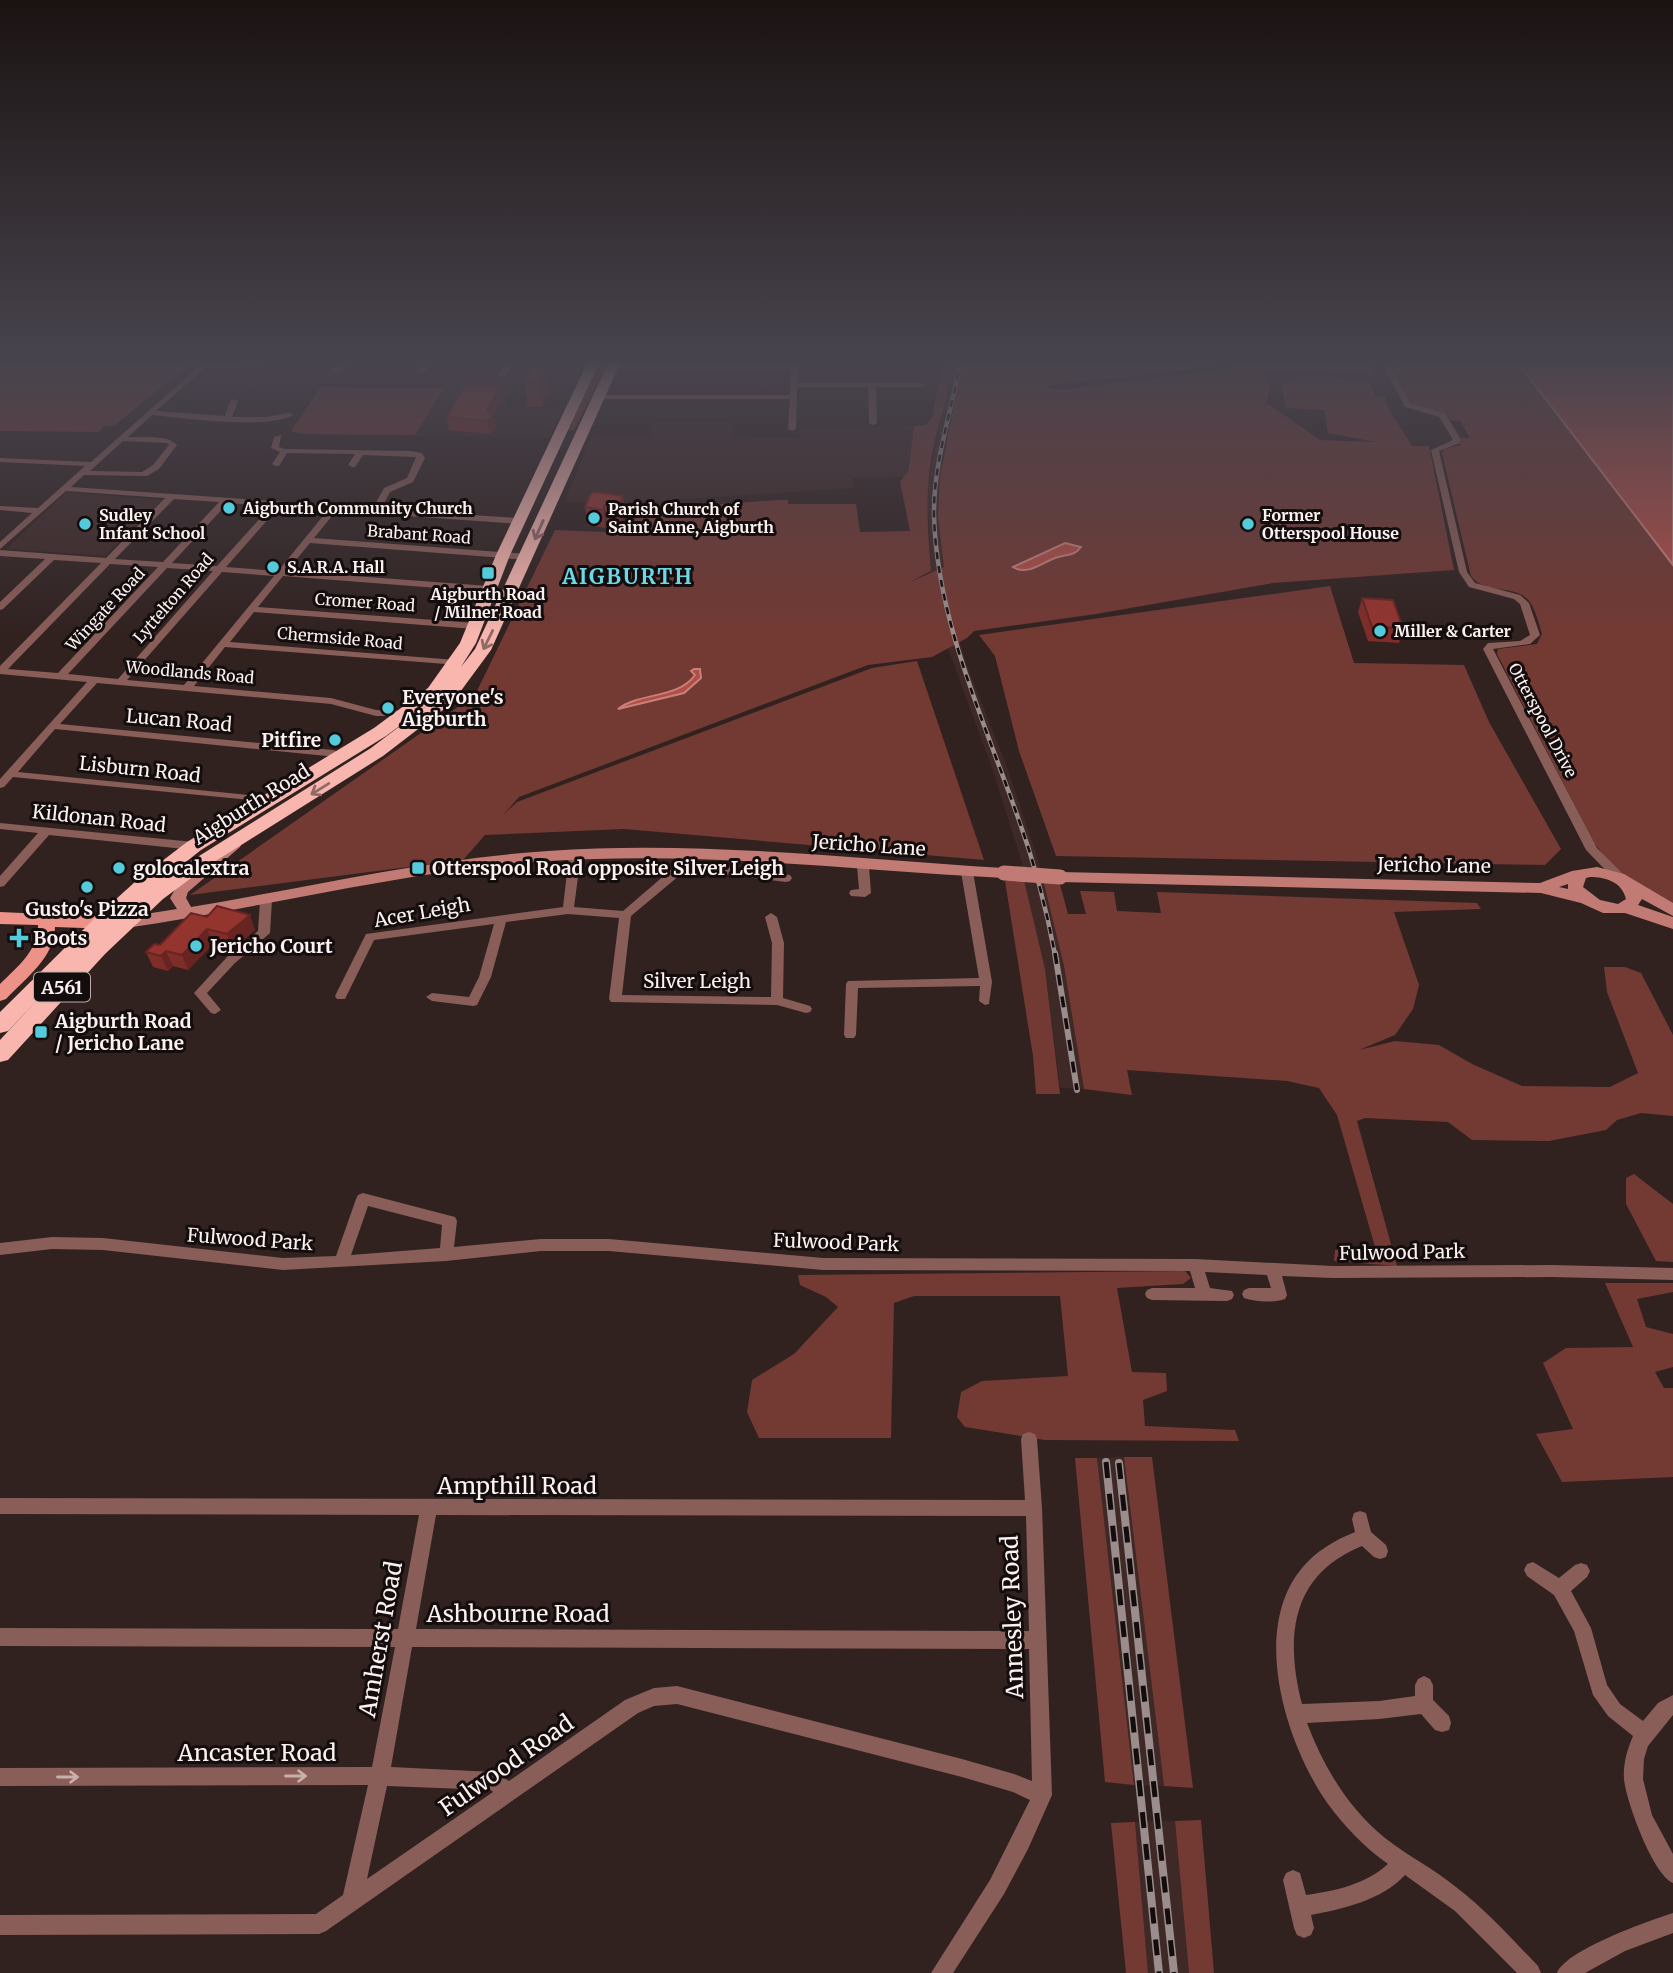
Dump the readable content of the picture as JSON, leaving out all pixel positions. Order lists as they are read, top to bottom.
{
  "streets": {
    "highway": ["Aigburth Road", "A561"],
    "street": [
      "Brabant Road",
      "Lyttelton Road",
      "Cromer Road",
      "Wingate Road",
      "Chermside Road",
      "Woodlands Road",
      "Lucan Road",
      "Otterspool Drive",
      "Lisburn Road",
      "Kildonan Road",
      "Jericho Lane",
      "Acer Leigh",
      "Silver Leigh",
      "Fulwood Park",
      "Ampthill Road",
      "Ashbourne Road",
      "Annesley Road",
      "Amherst Road",
      "Ancaster Road",
      "Fulwood Road"
    ]
  },
  "crossings": [
    ["Brabant Road", "Aigburth Road"],
    ["Lyttelton Road", "Woodlands Road"],
    ["Cromer Road", "Aigburth Road"],
    ["Wingate Road", "Woodlands Road"],
    ["Chermside Road", "Aigburth Road"],
    ["Woodlands Road", "Aigburth Road"],
    ["Lucan Road", "Aigburth Road"],
    ["Lisburn Road", "Aigburth Road"],
    ["Aigburth Road", "Kildonan Road"],
    ["Aigburth Road", "Jericho Lane"],
    ["Ampthill Road", "Annesley Road"],
    ["Ampthill Road", "Amherst Road"],
    ["Ashbourne Road", "Annesley Road"],
    ["Ashbourne Road", "Amherst Road"],
    ["Annesley Road", "Fulwood Road"],
    ["Amherst Road", "Ancaster Road"],
    ["Amherst Road", "Fulwood Road"],
    ["Ancaster Road", "Fulwood Road"]
  ],
  "one_way": ["Ancaster Road"],
  "districts": ["AIGBURTH"],
  "places": {
    "other": [
      "Aigburth Community Church",
      "Parish Church of Saint Anne, Aigburth",
      "Sudley Infant School",
      "Former Otterspool House",
      "S.A.R.A. Hall",
      "Miller & Carter",
      "Everyone's Aigburth",
      "Pitfire",
      "golocalextra",
      "Gusto's Pizza",
      "Jericho Court"
    ],
    "transit": ["Aigburth Road / Milner Road", "Otterspool Road opposite Silver Leigh", "Aigburth Road / Jericho Lane"],
    "health": ["Boots"]
  }
}
